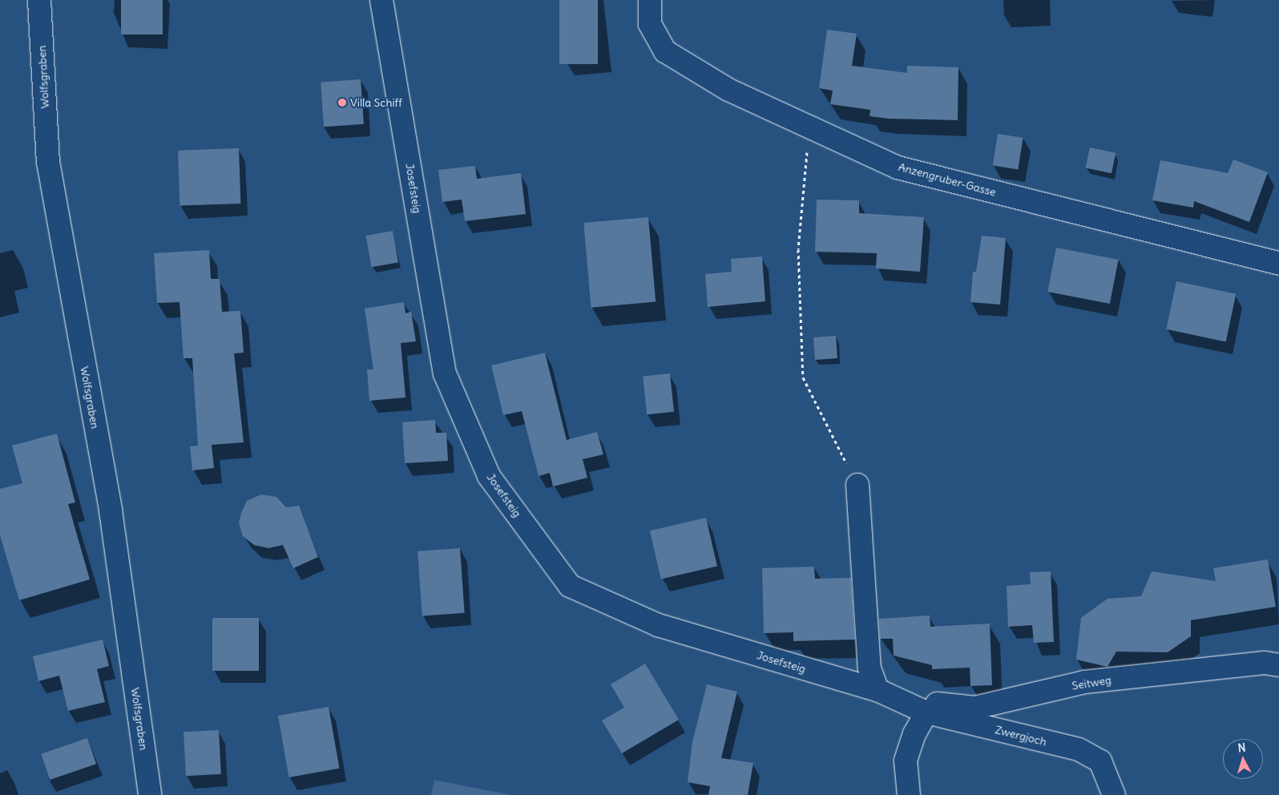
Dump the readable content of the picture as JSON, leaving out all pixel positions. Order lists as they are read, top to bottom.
{
  "streets": {
    "street": [
      "Wolfsgraben",
      "Anzengruber-Gasse",
      "Josefsteig",
      "Seitweg",
      "Zwergjoch"
    ]
  },
  "crossings": [
    ["Josefsteig", "Seitweg"],
    ["Josefsteig", "Zwergjoch"],
    ["Seitweg", "Zwergjoch"]
  ],
  "places": ["Villa Schiff"],
  "north": "top"
}
